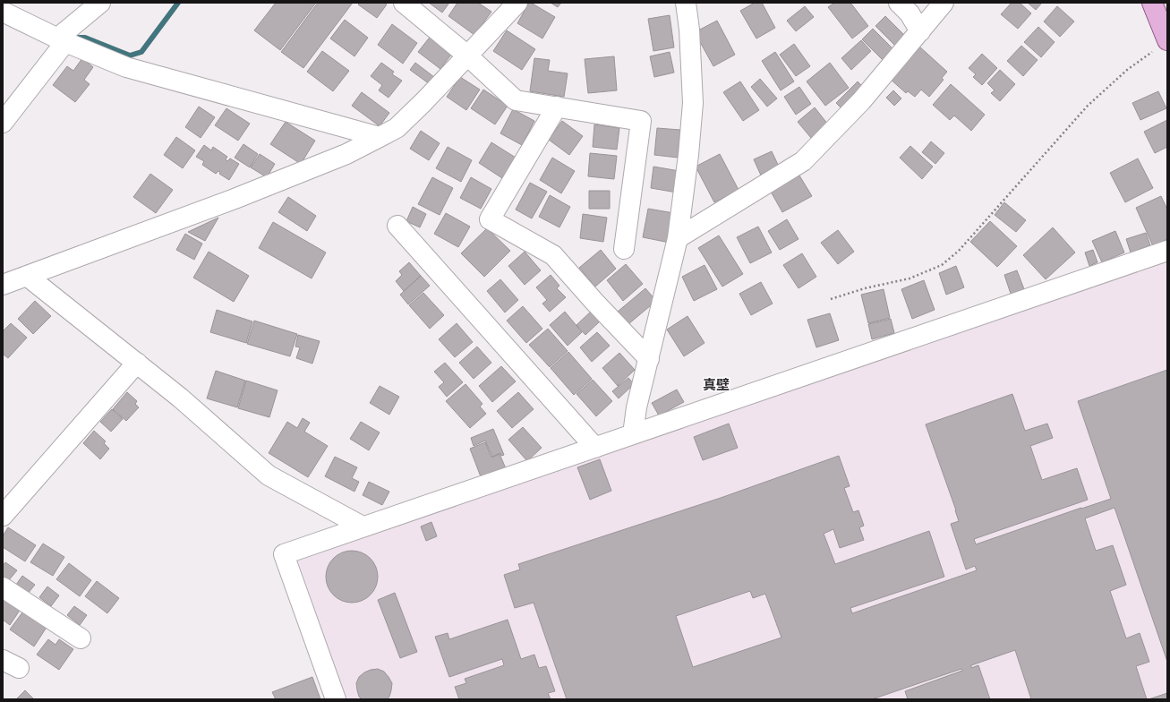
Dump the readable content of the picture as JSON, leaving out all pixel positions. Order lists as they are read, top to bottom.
{
  "districts": ["真壁"]
}
